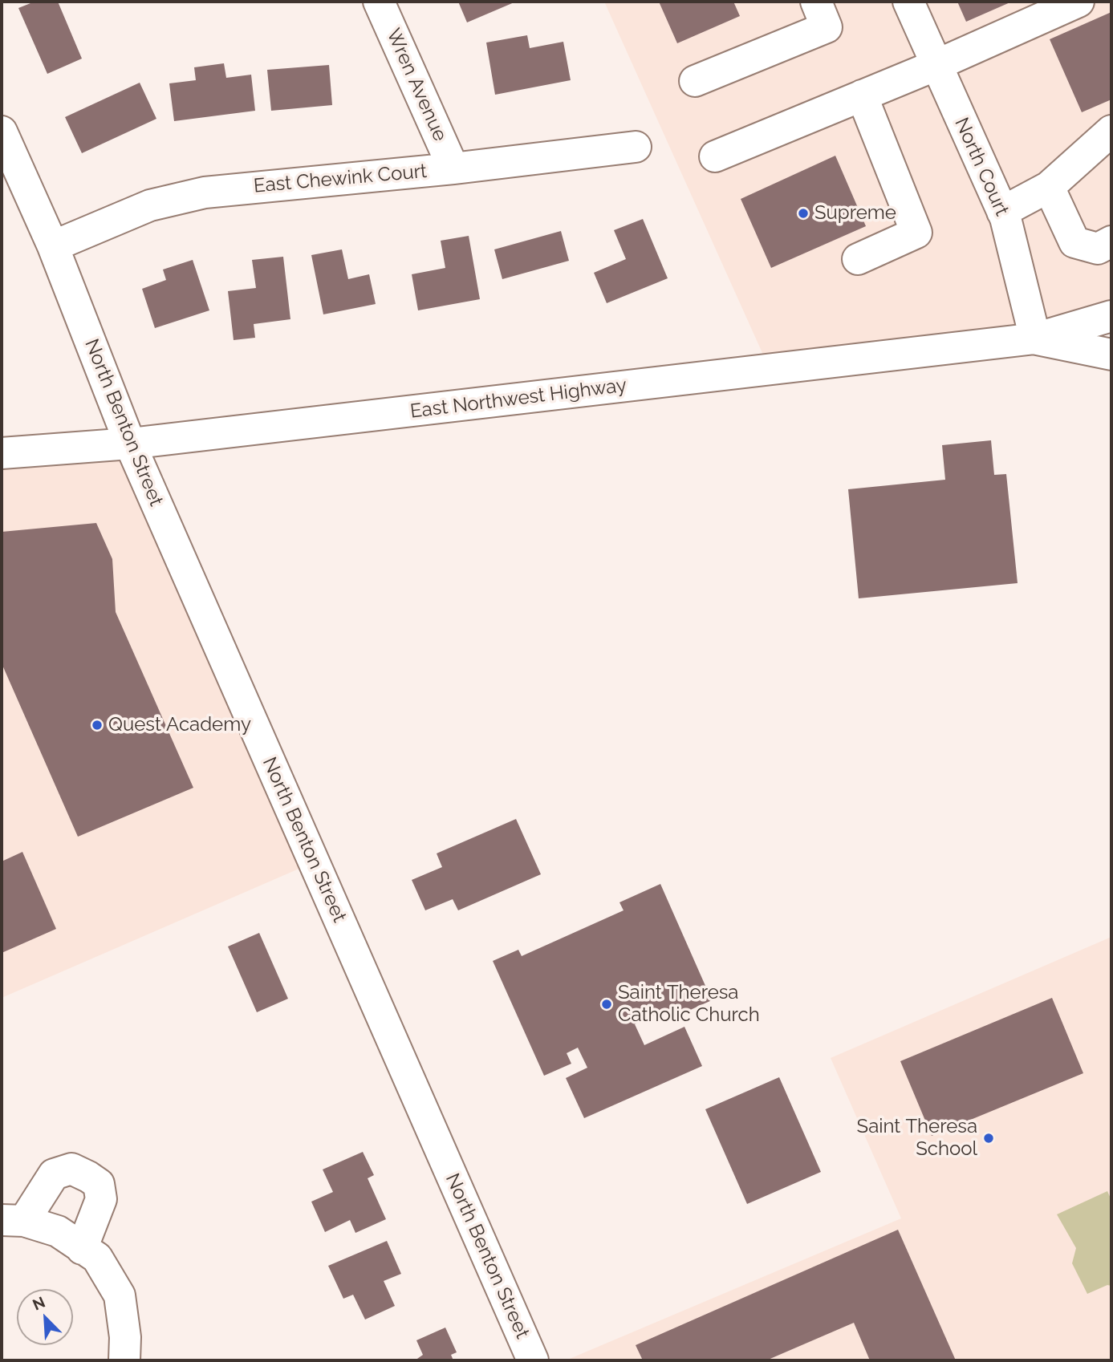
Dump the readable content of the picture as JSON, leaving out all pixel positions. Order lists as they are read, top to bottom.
{
  "streets": {
    "street": [
      "Wren Avenue",
      "North Court",
      "East Chewink Court",
      "East Northwest Highway",
      "North Benton Street"
    ]
  },
  "crossings": [
    ["Wren Avenue", "East Chewink Court"],
    ["North Court", "East Northwest Highway"],
    ["East Chewink Court", "North Benton Street"],
    ["East Northwest Highway", "North Benton Street"]
  ],
  "places": [
    "Supreme",
    "Quest Academy",
    "Saint Theresa Catholic Church",
    "Saint Theresa School"
  ],
  "north": "top left"
}
